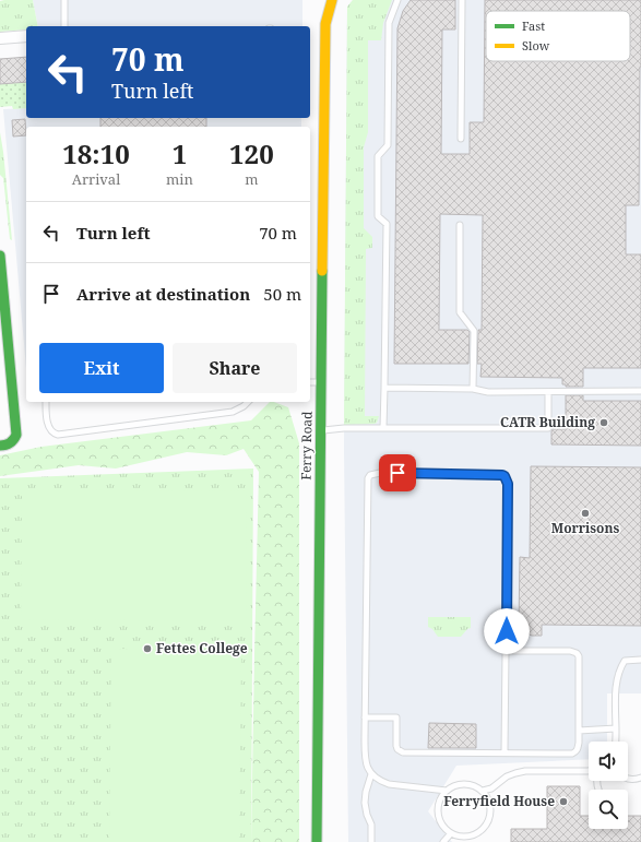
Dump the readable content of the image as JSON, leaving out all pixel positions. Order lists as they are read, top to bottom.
{
  "streets": {
    "main road": ["Ferry Road"]
  },
  "places": [
    "CATR Building",
    "Morrisons",
    "Fettes College",
    "Ferryfield House"
  ],
  "legend": ["Fast", "Slow"],
  "page": {
    "turn": ["70 m", "Turn left"],
    "eta": [
      "18:10",
      "Arrival",
      "1",
      "min",
      "120",
      "m"
    ],
    "list": [
      {
        "name": "Turn left",
        "value": "70 m"
      },
      {
        "name": "Arrive at destination",
        "value": "50 m"
      }
    ],
    "buttons": ["Exit", "Share"]
  }
}
